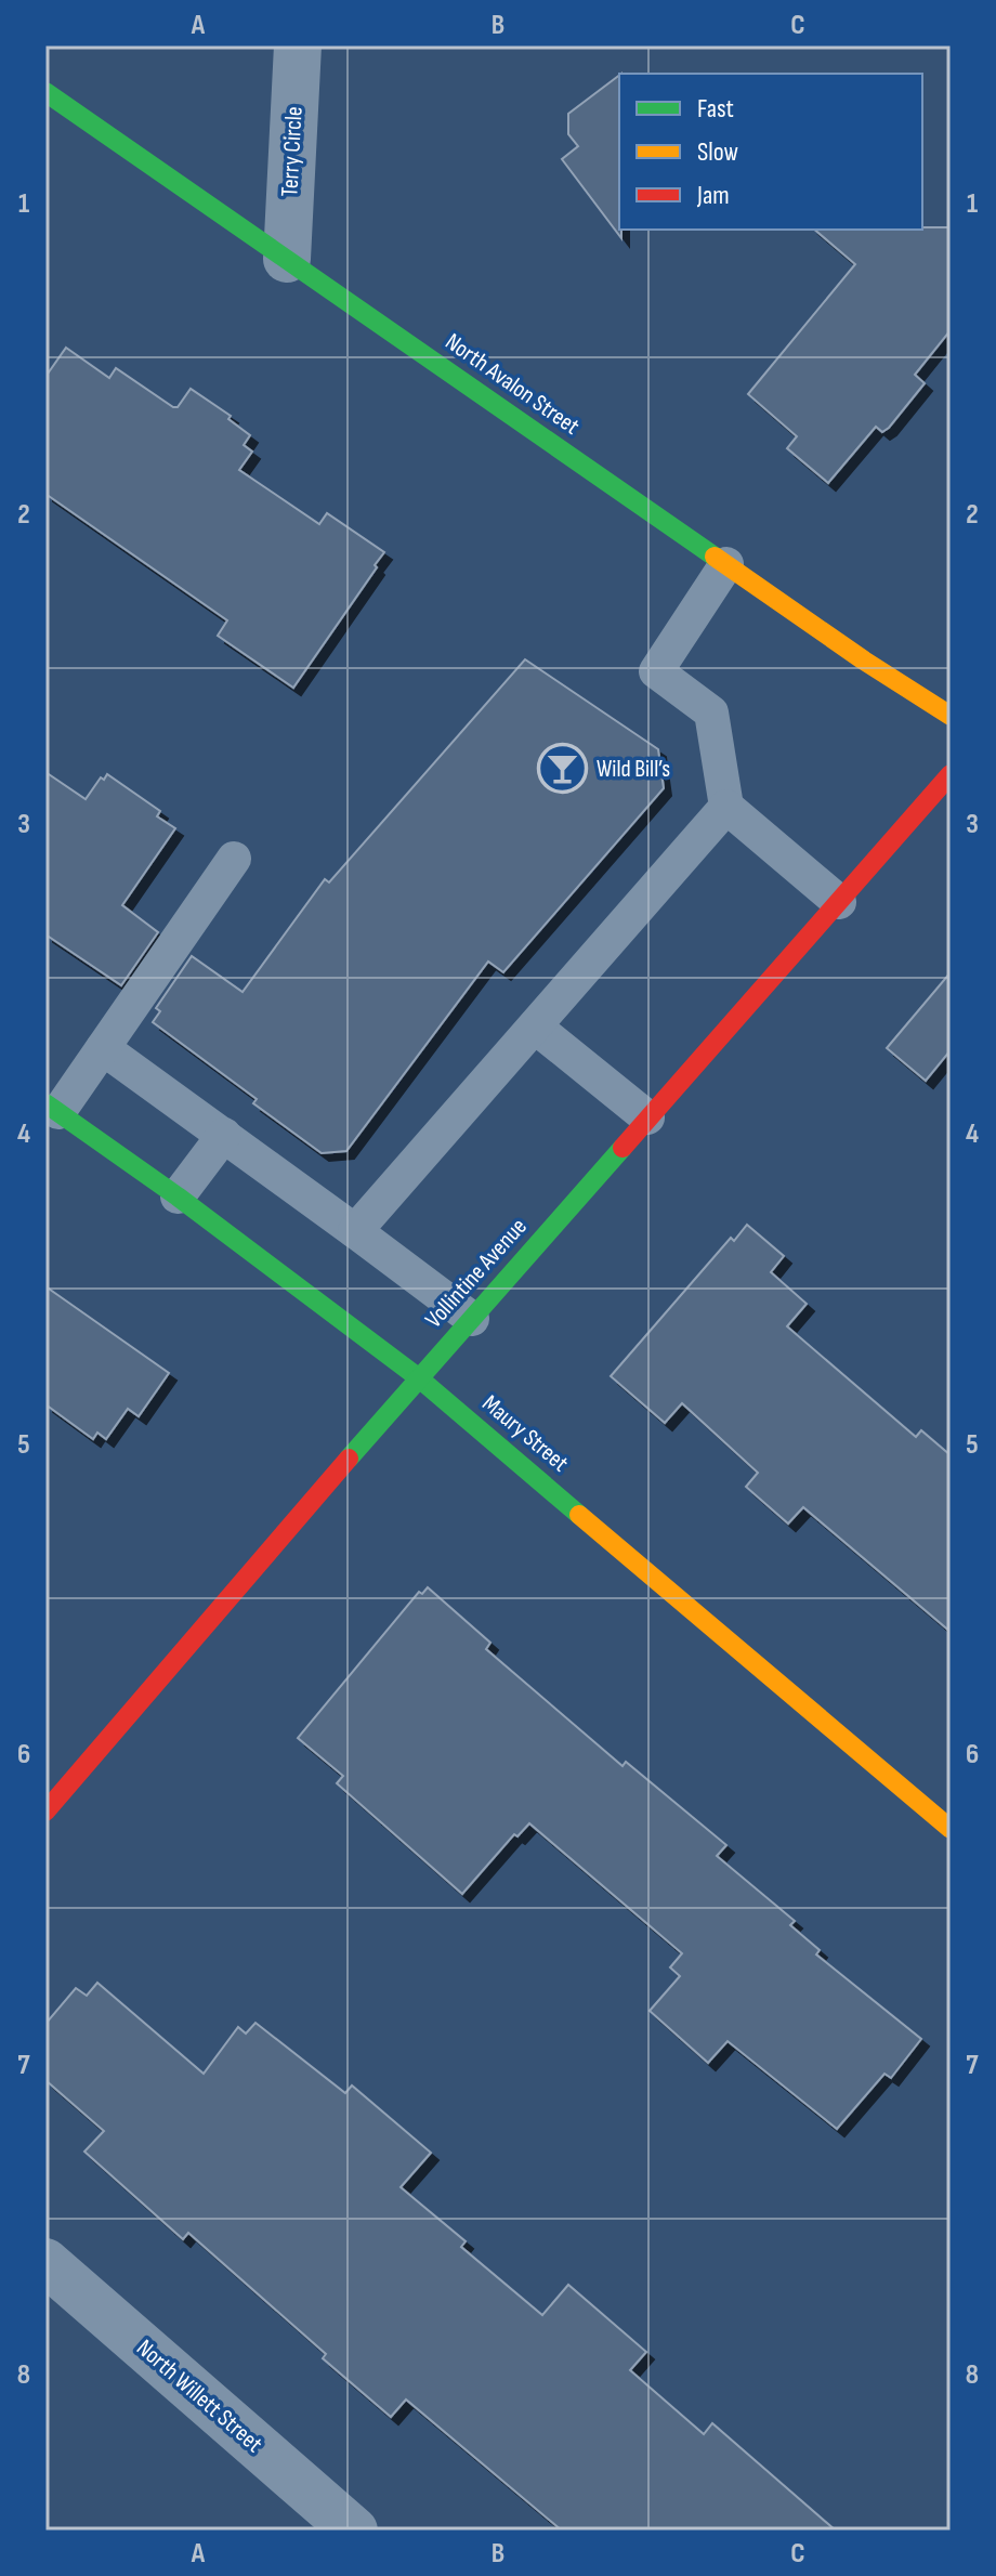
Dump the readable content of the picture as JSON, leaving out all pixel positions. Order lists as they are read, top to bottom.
{
  "streets": {
    "street": [
      "Terry Circle",
      "North Avalon Street",
      "Vollintine Avenue",
      "Maury Street",
      "North Willett Street"
    ]
  },
  "crossings": [
    ["Terry Circle", "North Avalon Street"],
    ["Vollintine Avenue", "Maury Street"]
  ],
  "places": {
    "bar": ["Wild Bill’s"]
  },
  "legend": ["Fast", "Slow", "Jam"],
  "grid": {
    "columns": ["A", "B", "C"],
    "rows": [
      "1",
      "2",
      "3",
      "4",
      "5",
      "6",
      "7",
      "8"
    ]
  }
}
